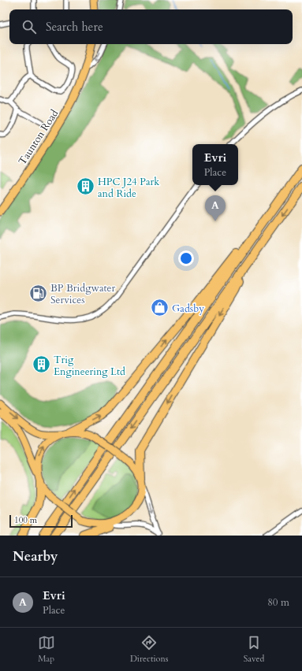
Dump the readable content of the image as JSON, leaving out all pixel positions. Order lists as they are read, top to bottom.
{
  "streets": {
    "main road": ["Taunton Road"]
  },
  "places": {
    "building": ["HPC J24 Park and Ride", "Trig Engineering Ltd"],
    "fuel station": ["BP Bridgwater Services"],
    "shop": ["Gadsby"]
  },
  "scale_bar": "100 m",
  "page": {
    "search": "Search here",
    "popup": ["Evri", "Place"],
    "pins": "A",
    "scale": "100 m",
    "heading": "Nearby",
    "list": [
      {
        "mark": "A",
        "name": "Evri",
        "note": "Place",
        "value": "80 m"
      }
    ],
    "nav": ["Map", "Directions", "Saved"]
  }
}
